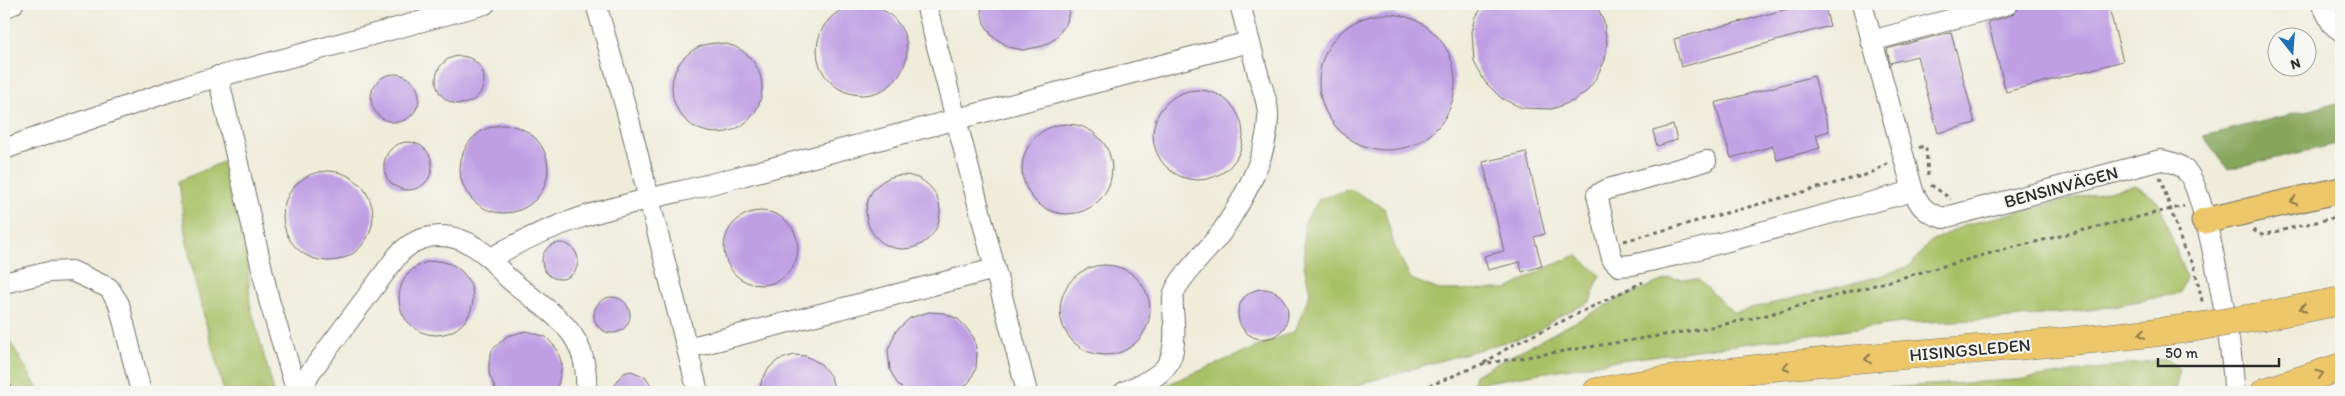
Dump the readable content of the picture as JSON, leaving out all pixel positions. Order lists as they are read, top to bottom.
{
  "streets": {
    "highway": ["HISINGSLEDEN"],
    "street": ["BENSINVÄGEN"]
  },
  "one_way": ["HISINGSLEDEN"],
  "scale_bar": "50 m",
  "north": "bottom"
}
